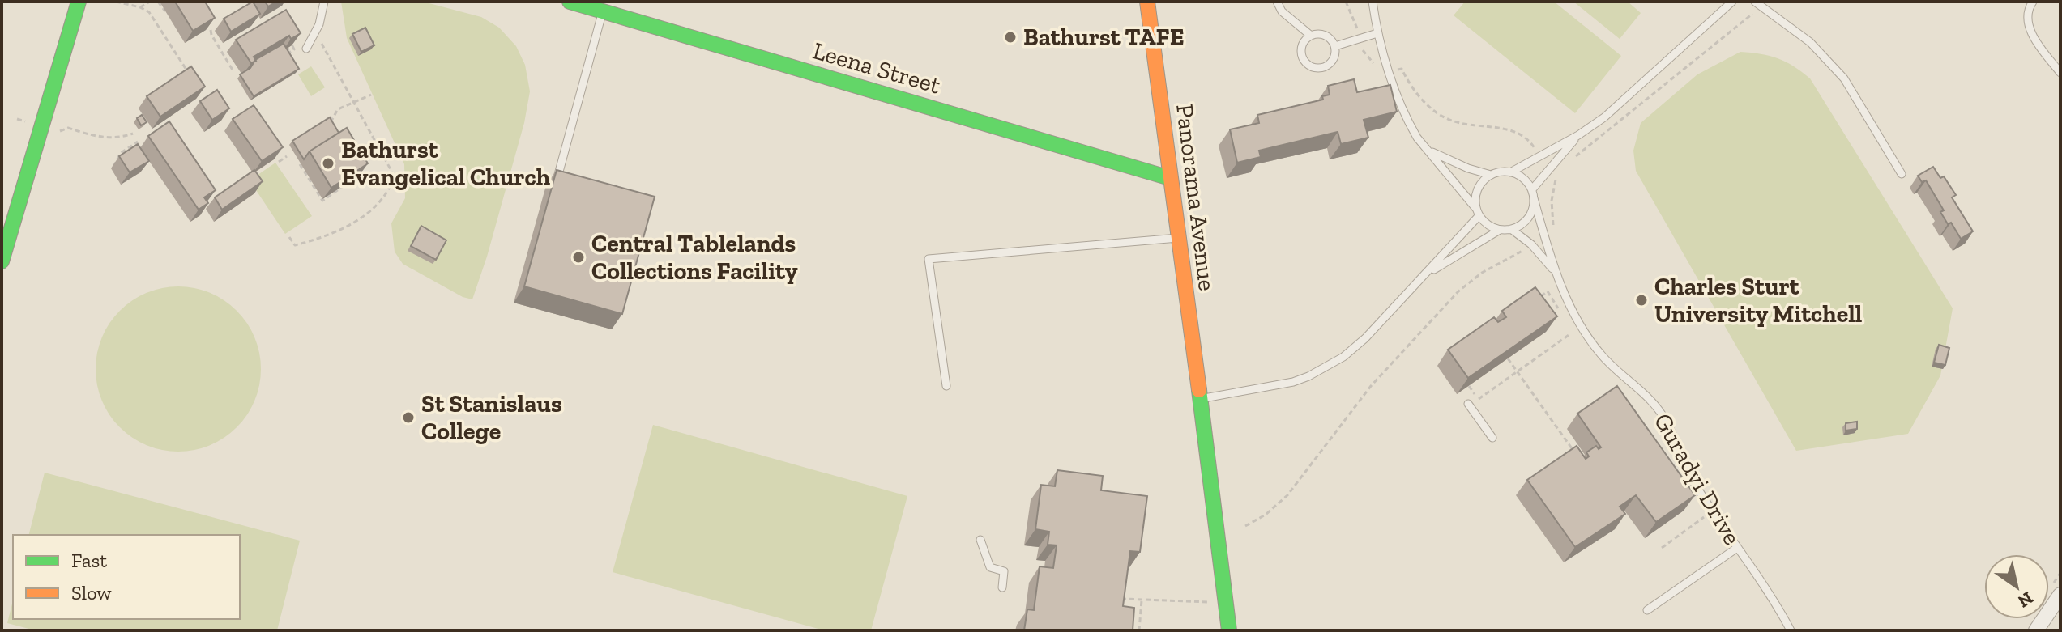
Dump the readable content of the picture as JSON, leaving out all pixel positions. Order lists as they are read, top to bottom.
{
  "streets": {
    "street": ["Leena Street", "Panorama Avenue"],
    "lane": ["Guradyi Drive"]
  },
  "crossings": [
    ["Leena Street", "Panorama Avenue"]
  ],
  "places": [
    "Bathurst TAFE",
    "Bathurst Evangelical Church",
    "Central Tablelands Collections Facility",
    "Charles Sturt University Mitchell",
    "St Stanislaus College"
  ],
  "legend": ["Fast", "Slow"],
  "north": "bottom right"
}
